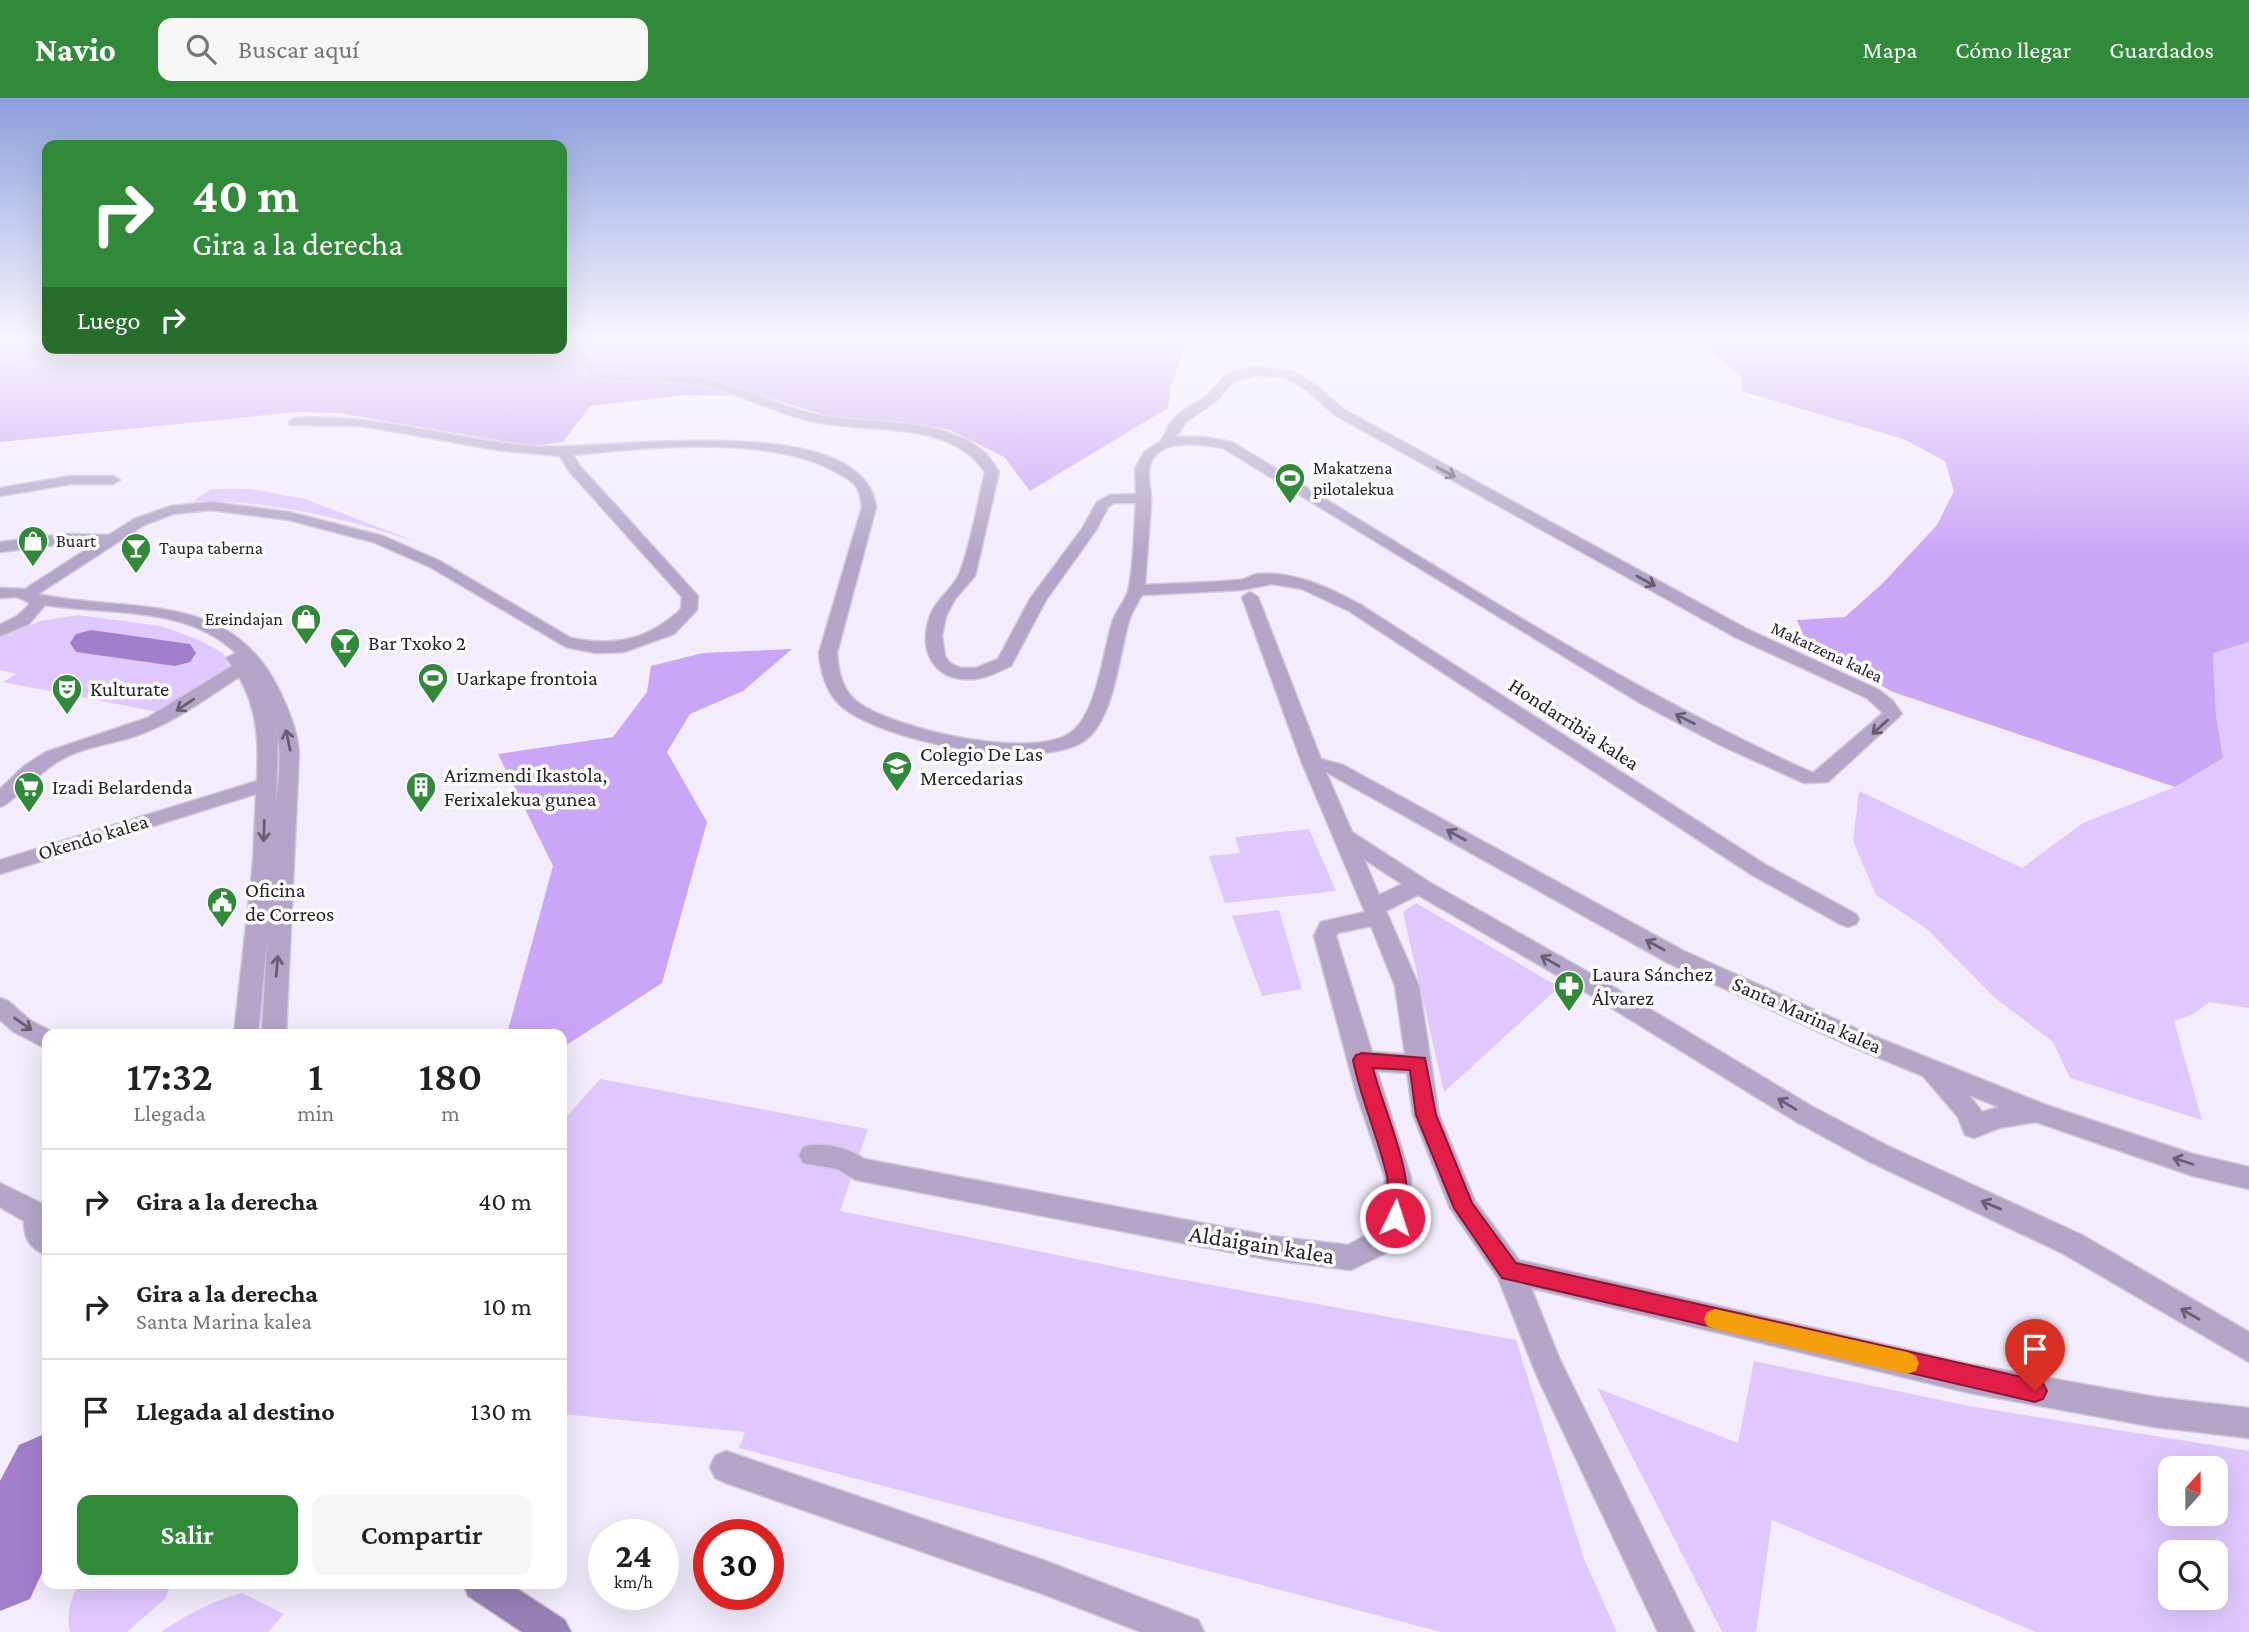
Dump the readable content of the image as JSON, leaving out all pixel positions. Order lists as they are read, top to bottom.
{
  "streets": {
    "street": [
      "Makatzena kalea",
      "Hondarribia kalea",
      "Okendo kalea",
      "Santa Marina kalea",
      "Aldaigain kalea"
    ]
  },
  "crossings": [
    ["Makatzena kalea", "Hondarribia kalea"]
  ],
  "places": {
    "sports": ["Makatzena pilotalekua", "Uarkape frontoia"],
    "shop": ["Buart", "Ereindajan"],
    "bar": ["Taupa taberna", "Bar Txoko 2"],
    "theatre": ["Kulturate"],
    "school or university": ["Colegio De Las Mercedarias"],
    "supermarket": ["Izadi Belardenda"],
    "building": ["Arizmendi Ikastola, Ferixalekua gunea"],
    "public building": ["Oficina de Correos"],
    "pharmacy": ["Laura Sánchez Álvarez"]
  },
  "north": "top",
  "page": {
    "header": "Navio",
    "search": "Buscar aquí",
    "nav": ["Mapa", "Cómo llegar", "Guardados"],
    "turn": ["40 m", "Gira a la derecha"],
    "then": "Luego",
    "eta": [
      "17:32",
      "Llegada",
      "1",
      "min",
      "180",
      "m"
    ],
    "list": [
      {
        "name": "Gira a la derecha",
        "value": "40 m"
      },
      {
        "name": "Gira a la derecha",
        "note": "Santa Marina kalea",
        "value": "10 m"
      },
      {
        "name": "Llegada al destino",
        "value": "130 m"
      }
    ],
    "buttons": ["Salir", "Compartir"],
    "speed": "24 km/h",
    "limit": "30"
  }
}
